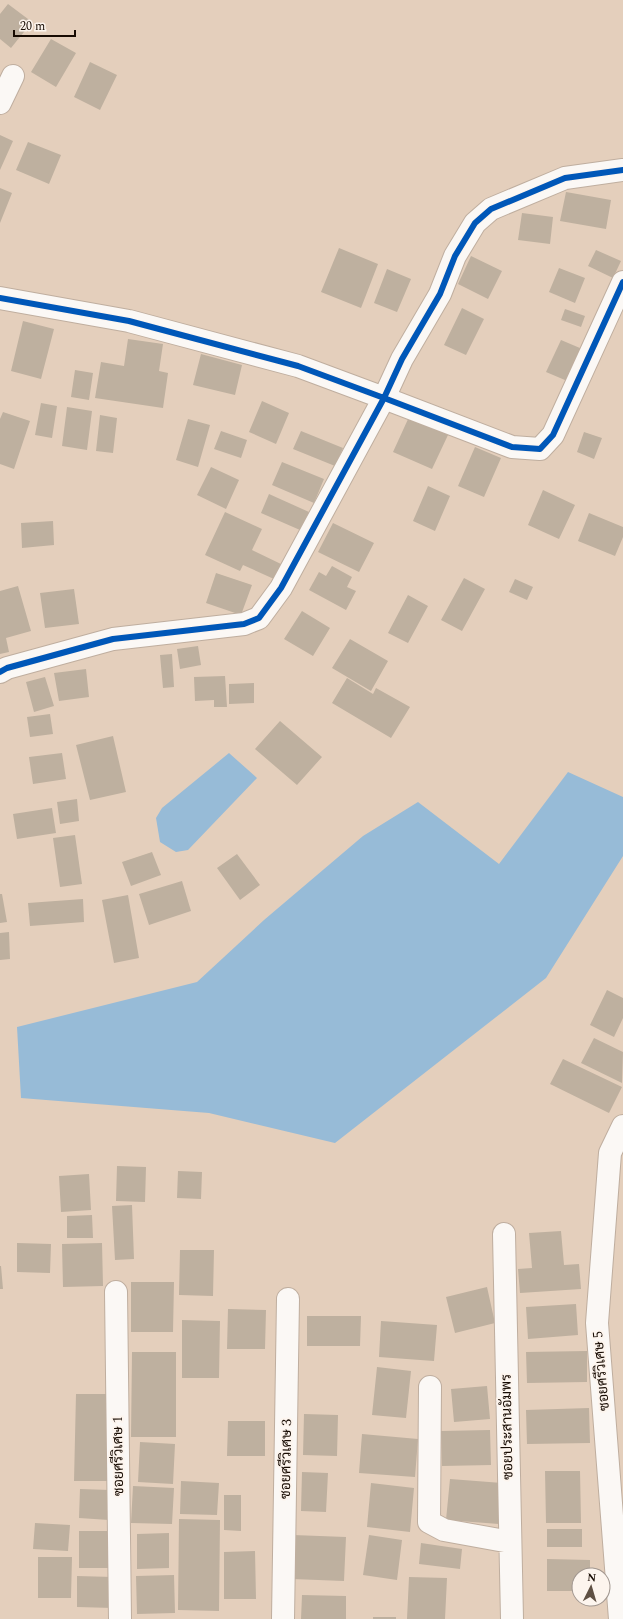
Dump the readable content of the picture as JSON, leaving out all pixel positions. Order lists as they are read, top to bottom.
{
  "streets": {
    "street": [
      "ซอยศรีวิเศษ 5",
      "ซอยประสานอัมพร",
      "ซอยศรีวิเศษ 1",
      "ซอยศรีวิเศษ 3"
    ]
  },
  "scale_bar": "20 m",
  "north": "top"
}
